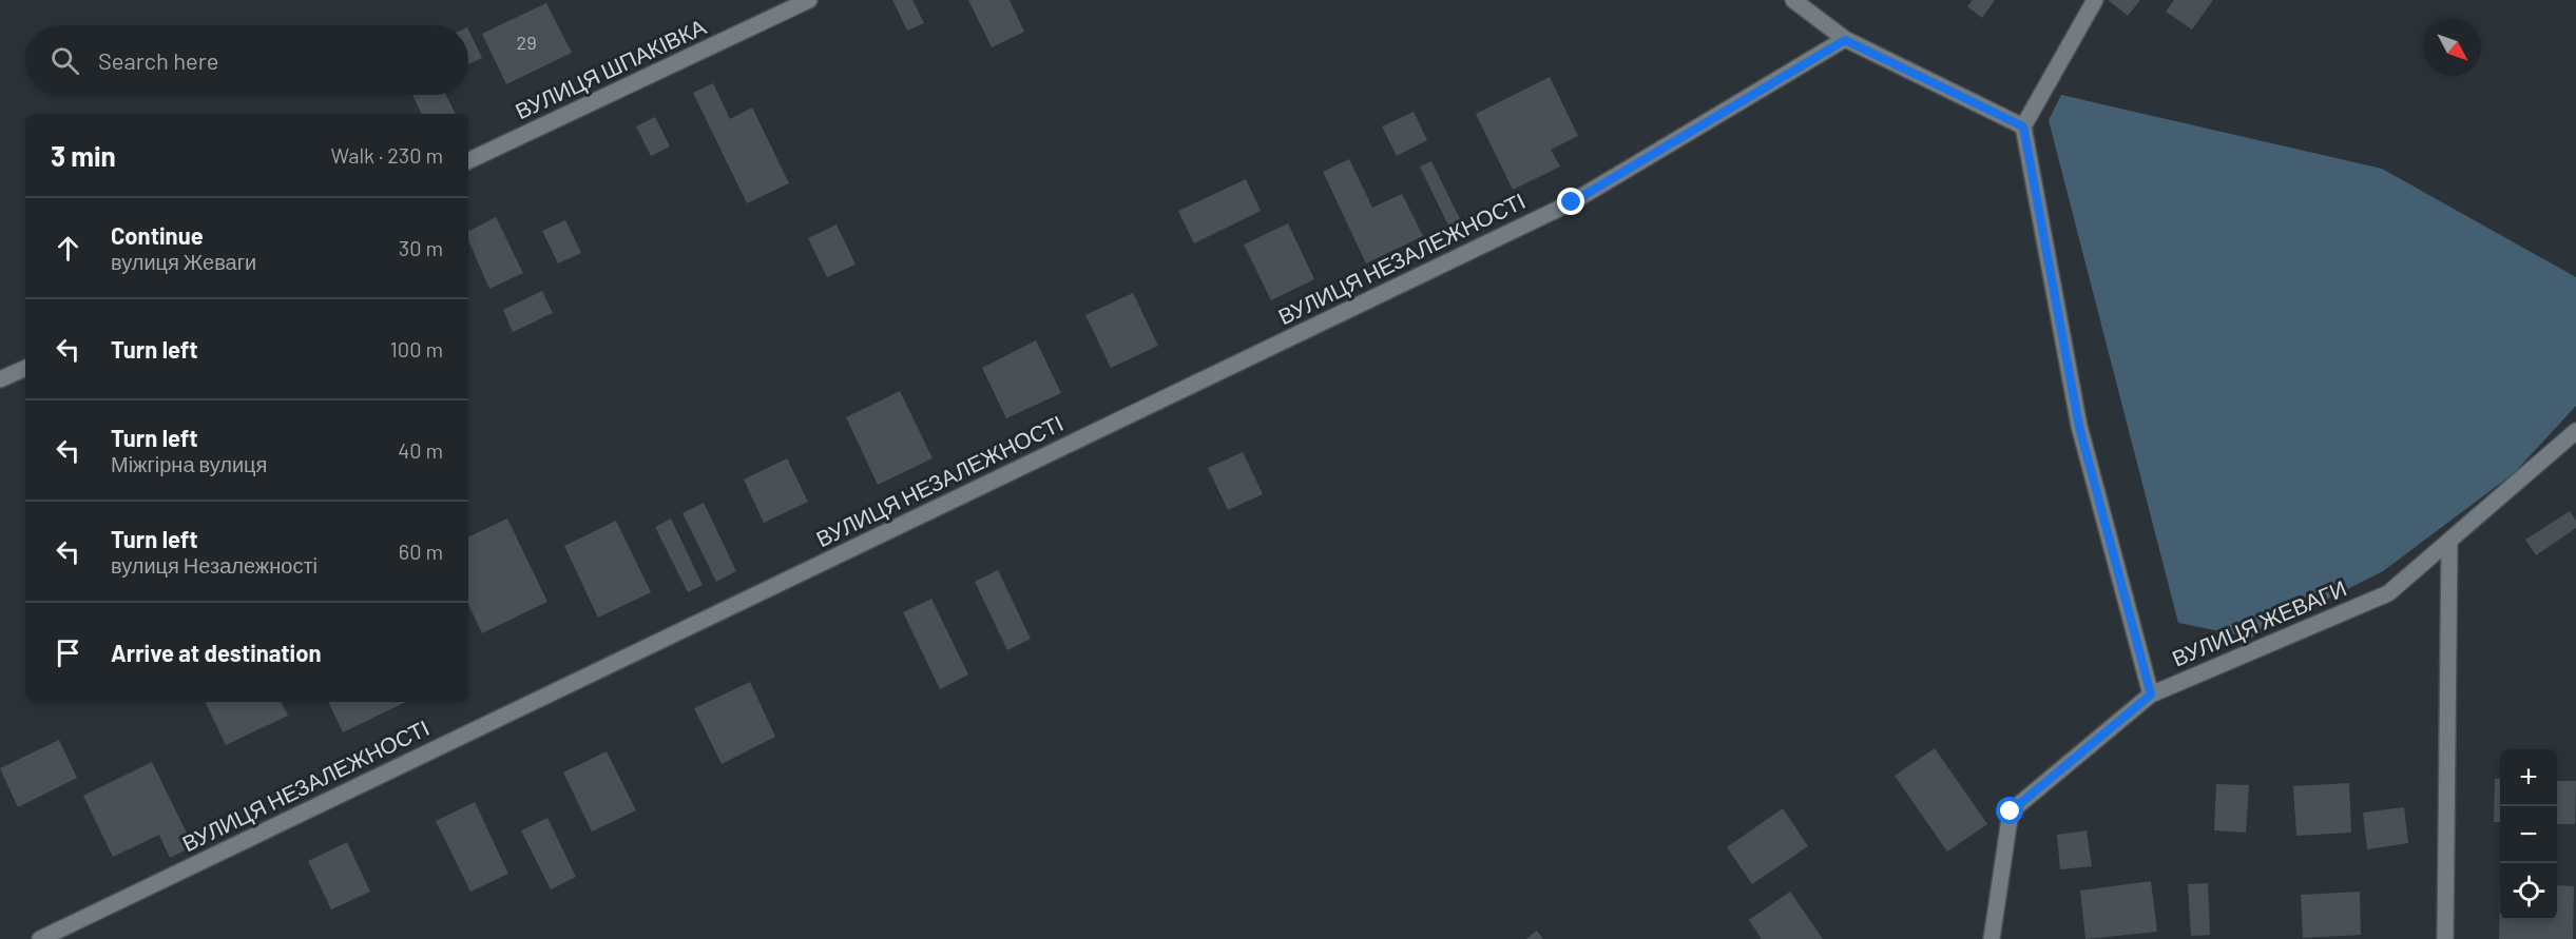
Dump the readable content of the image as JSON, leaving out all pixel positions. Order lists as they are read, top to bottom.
{
  "streets": {
    "street": ["ВУЛИЦЯ ШПАКІВКА", "ВУЛИЦЯ НЕЗАЛЕЖНОСТІ", "ВУЛИЦЯ ЖЕВАГИ"]
  },
  "house_numbers": ["29"],
  "north": "bottom right",
  "page": {
    "search": "Search here",
    "heading": ["3 min", "Walk · 230 m"],
    "list": [
      ["Continue", "вулиця Жеваги", "30 m"],
      ["Turn left", "100 m"],
      ["Turn left", "Міжгірна вулиця", "40 m"],
      ["Turn left", "вулиця Незалежності", "60 m"],
      "Arrive at destination"
    ],
    "map_buttons": ["+", "−"]
  }
}
